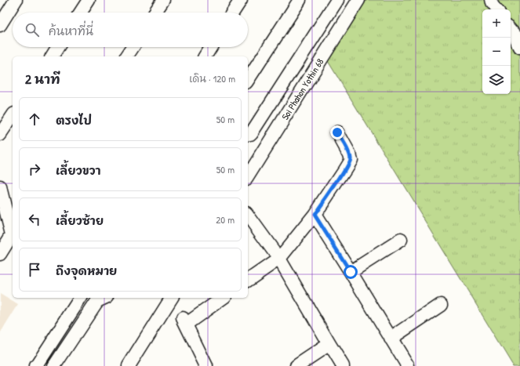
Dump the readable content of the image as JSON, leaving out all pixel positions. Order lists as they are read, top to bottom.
{
  "streets": {
    "street": ["Soi Phahon Yothin 68"]
  },
  "page": {
    "map_buttons": ["+", "−"],
    "search": "ค้นหาที่นี่",
    "heading": ["2 นาที", "เดิน · 120 m"],
    "list": [
      ["ตรงไป", "50 m"],
      ["เลี้ยวขวา", "50 m"],
      ["เลี้ยวซ้าย", "20 m"],
      "ถึงจุดหมาย"
    ]
  }
}
